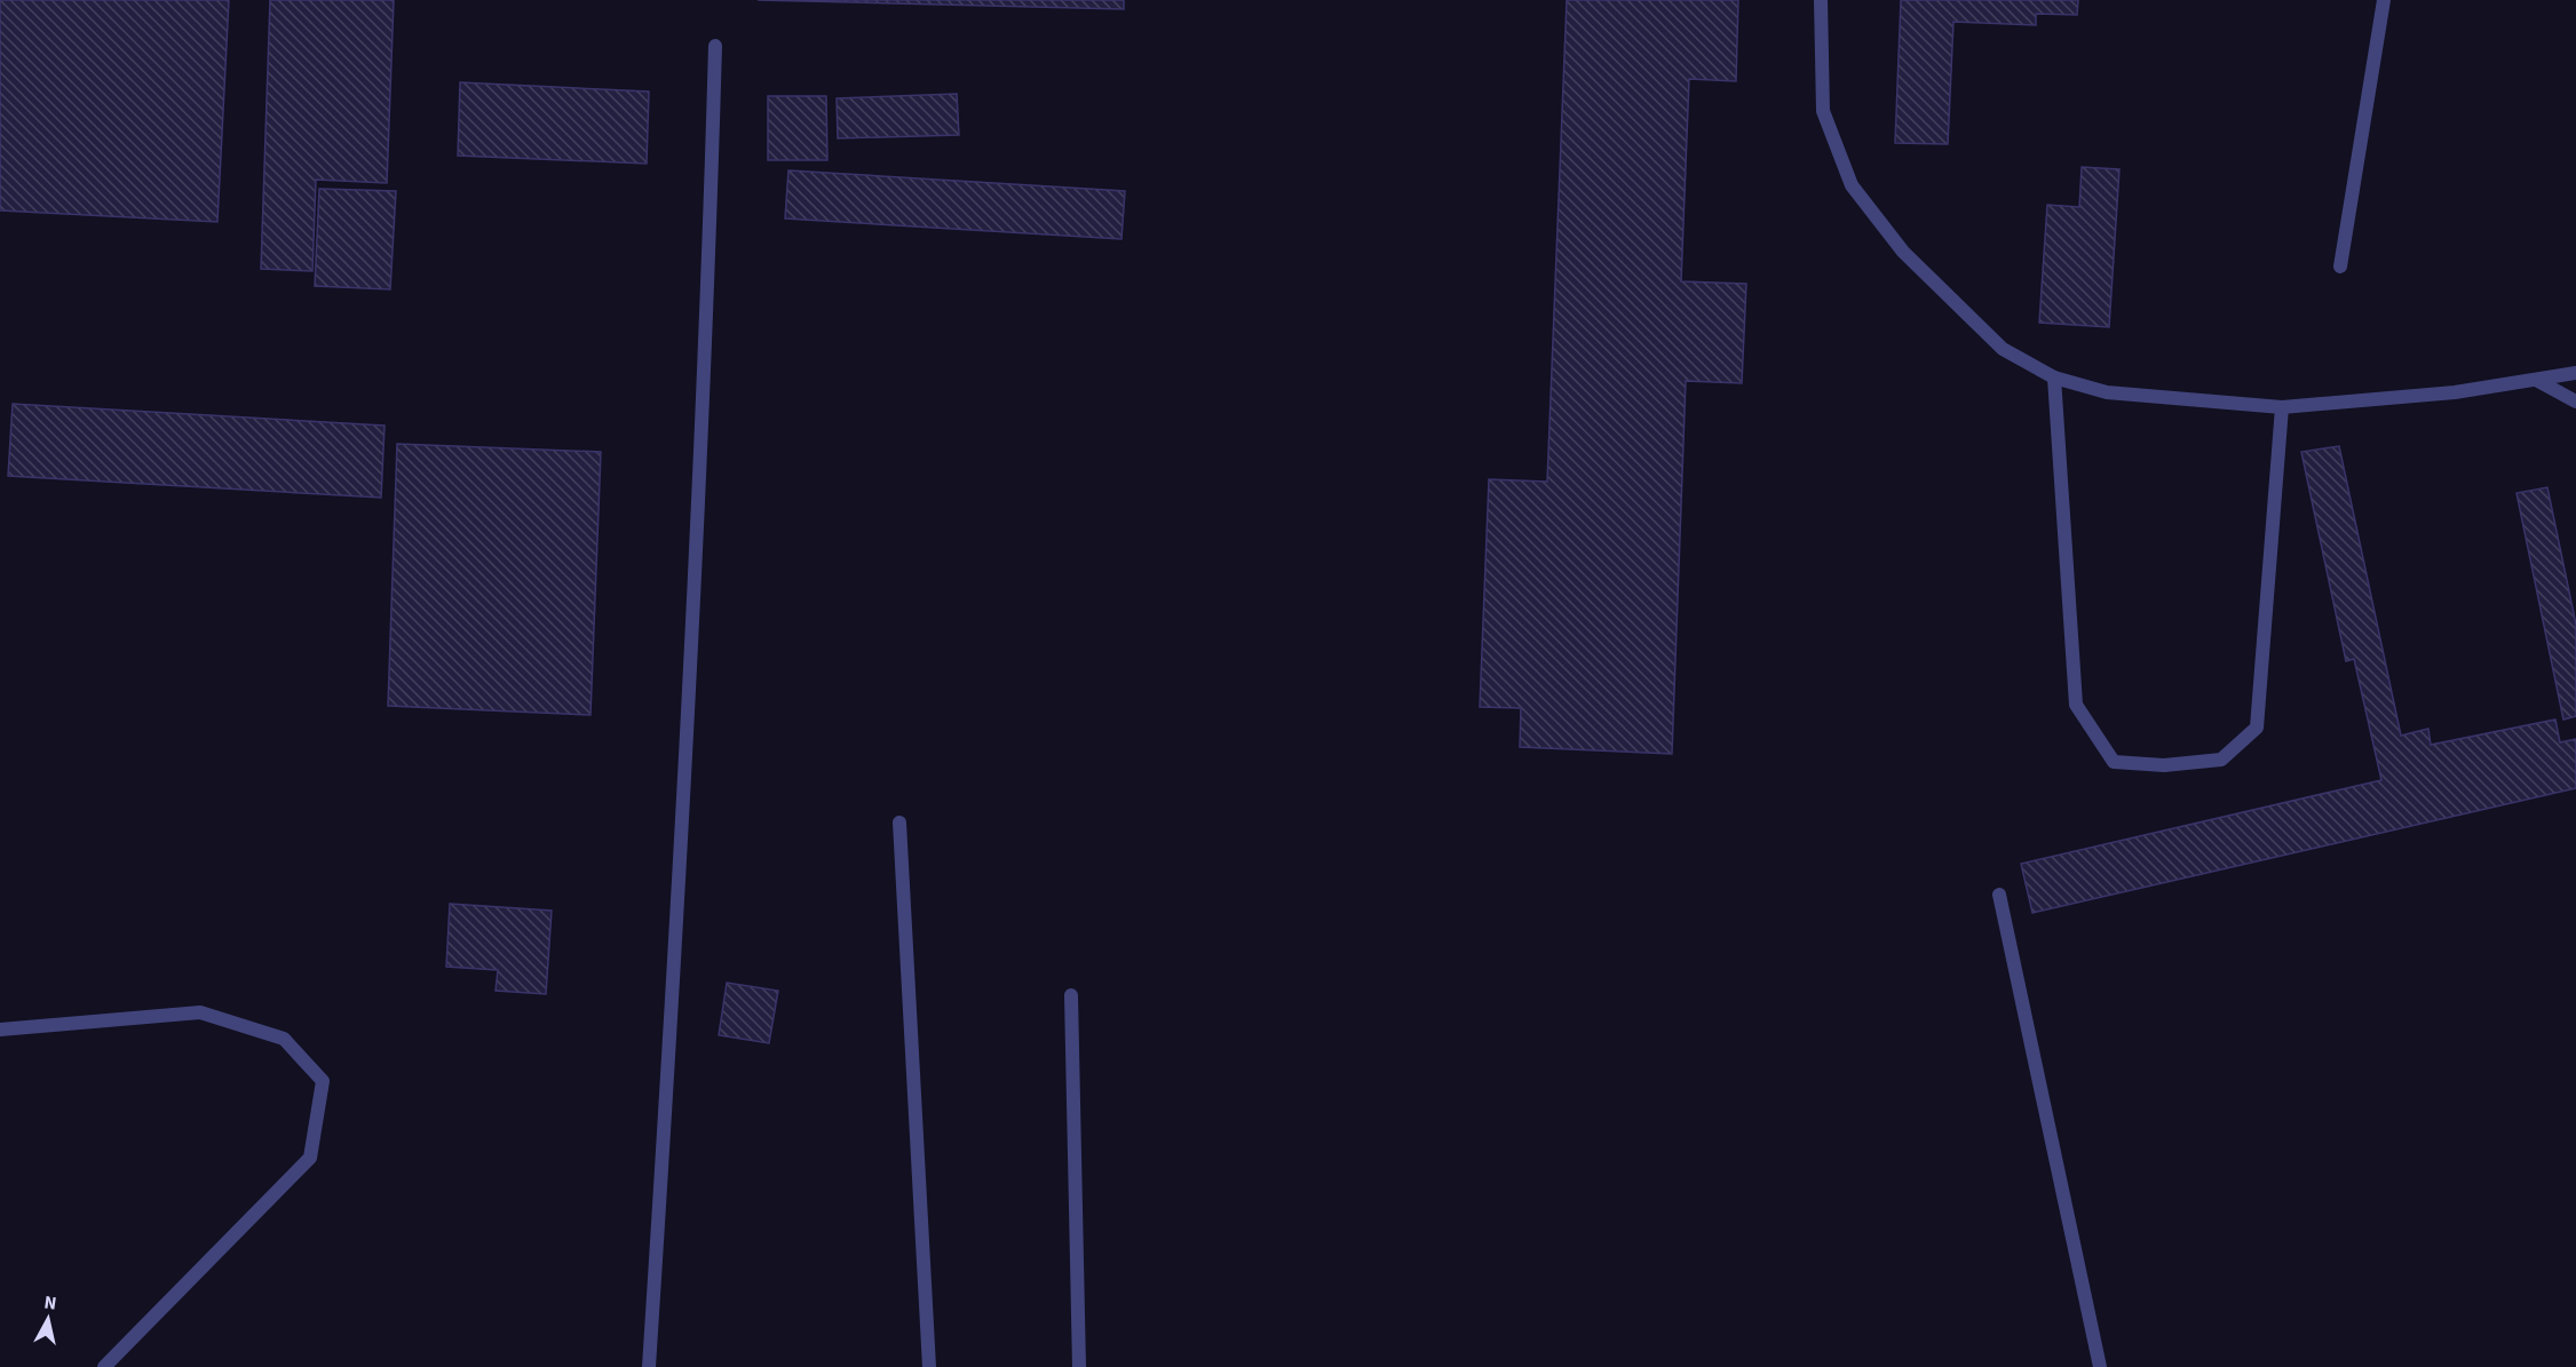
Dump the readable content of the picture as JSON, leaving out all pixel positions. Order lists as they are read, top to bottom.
{
  "north": "top"
}
